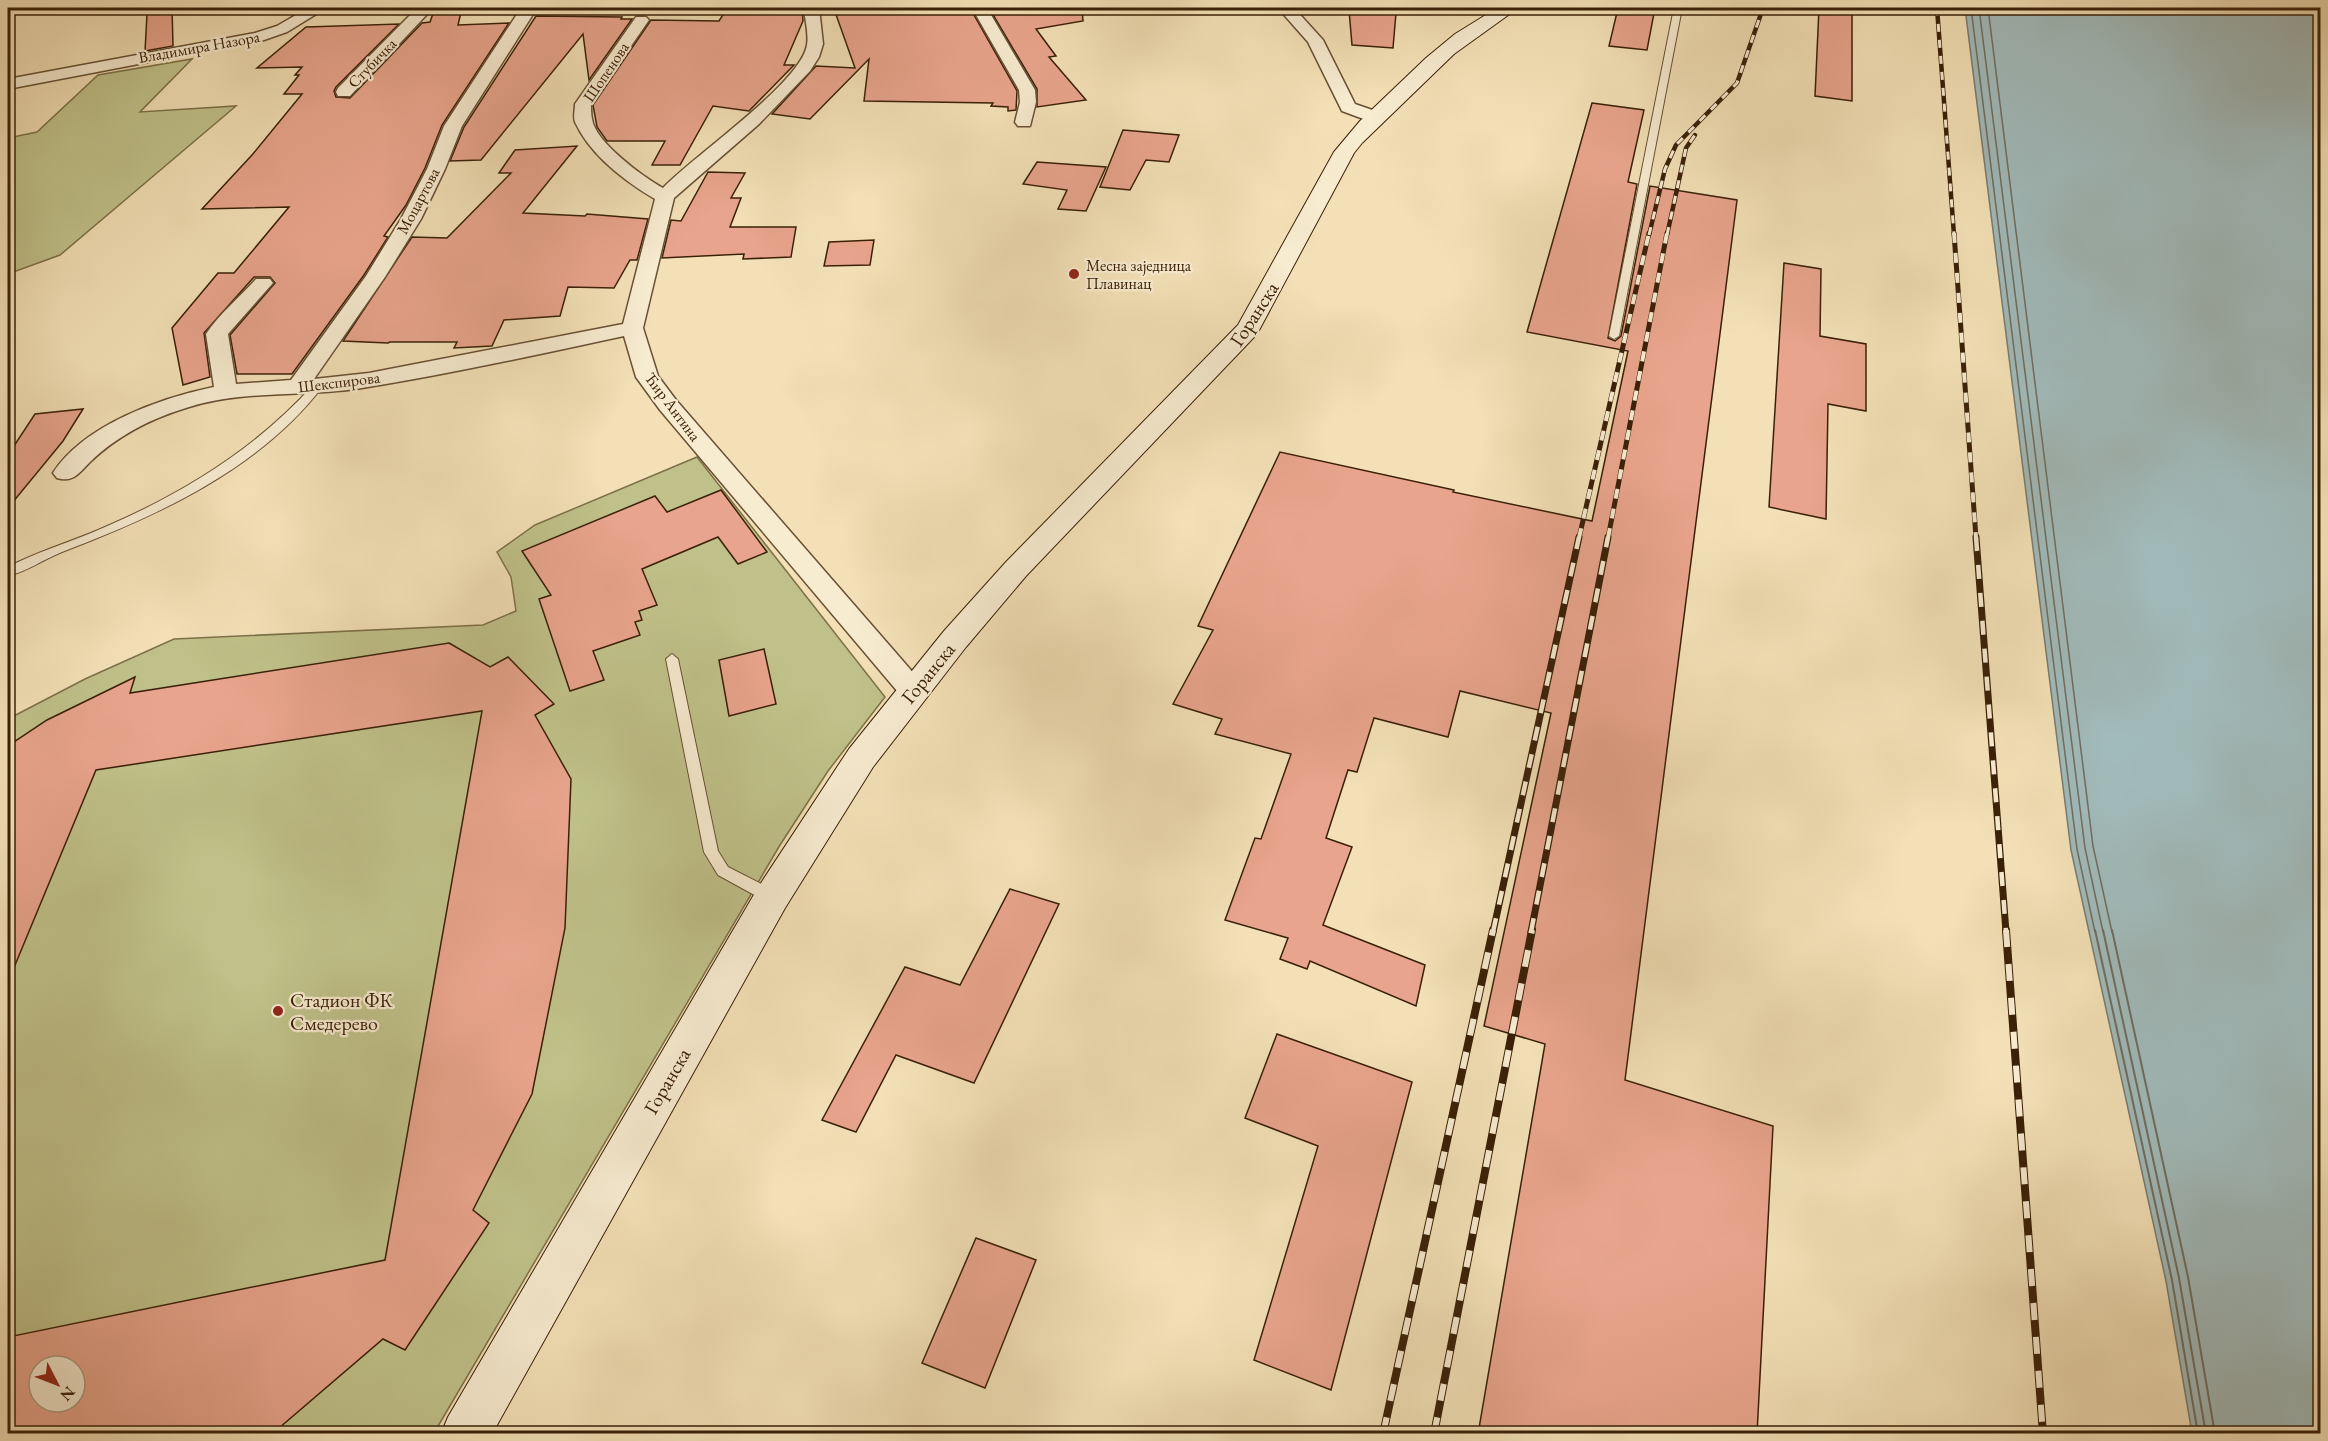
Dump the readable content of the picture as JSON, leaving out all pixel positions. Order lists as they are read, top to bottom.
{
  "streets": {
    "main road": ["Горанска"],
    "street": [
      "Владимира Назора",
      "Стубичка",
      "Шопенова",
      "Моцартова",
      "Шекспирова",
      "Ћир Антина"
    ]
  },
  "crossings": [
    ["Моцартова", "Шекспирова"],
    ["Горанска", "Ћир Антина"],
    ["Шекспирова", "Ћир Антина"]
  ],
  "places": ["Месна заједница Плавинац", "Стадион ФК Смедерево"],
  "north": "bottom right"
}
